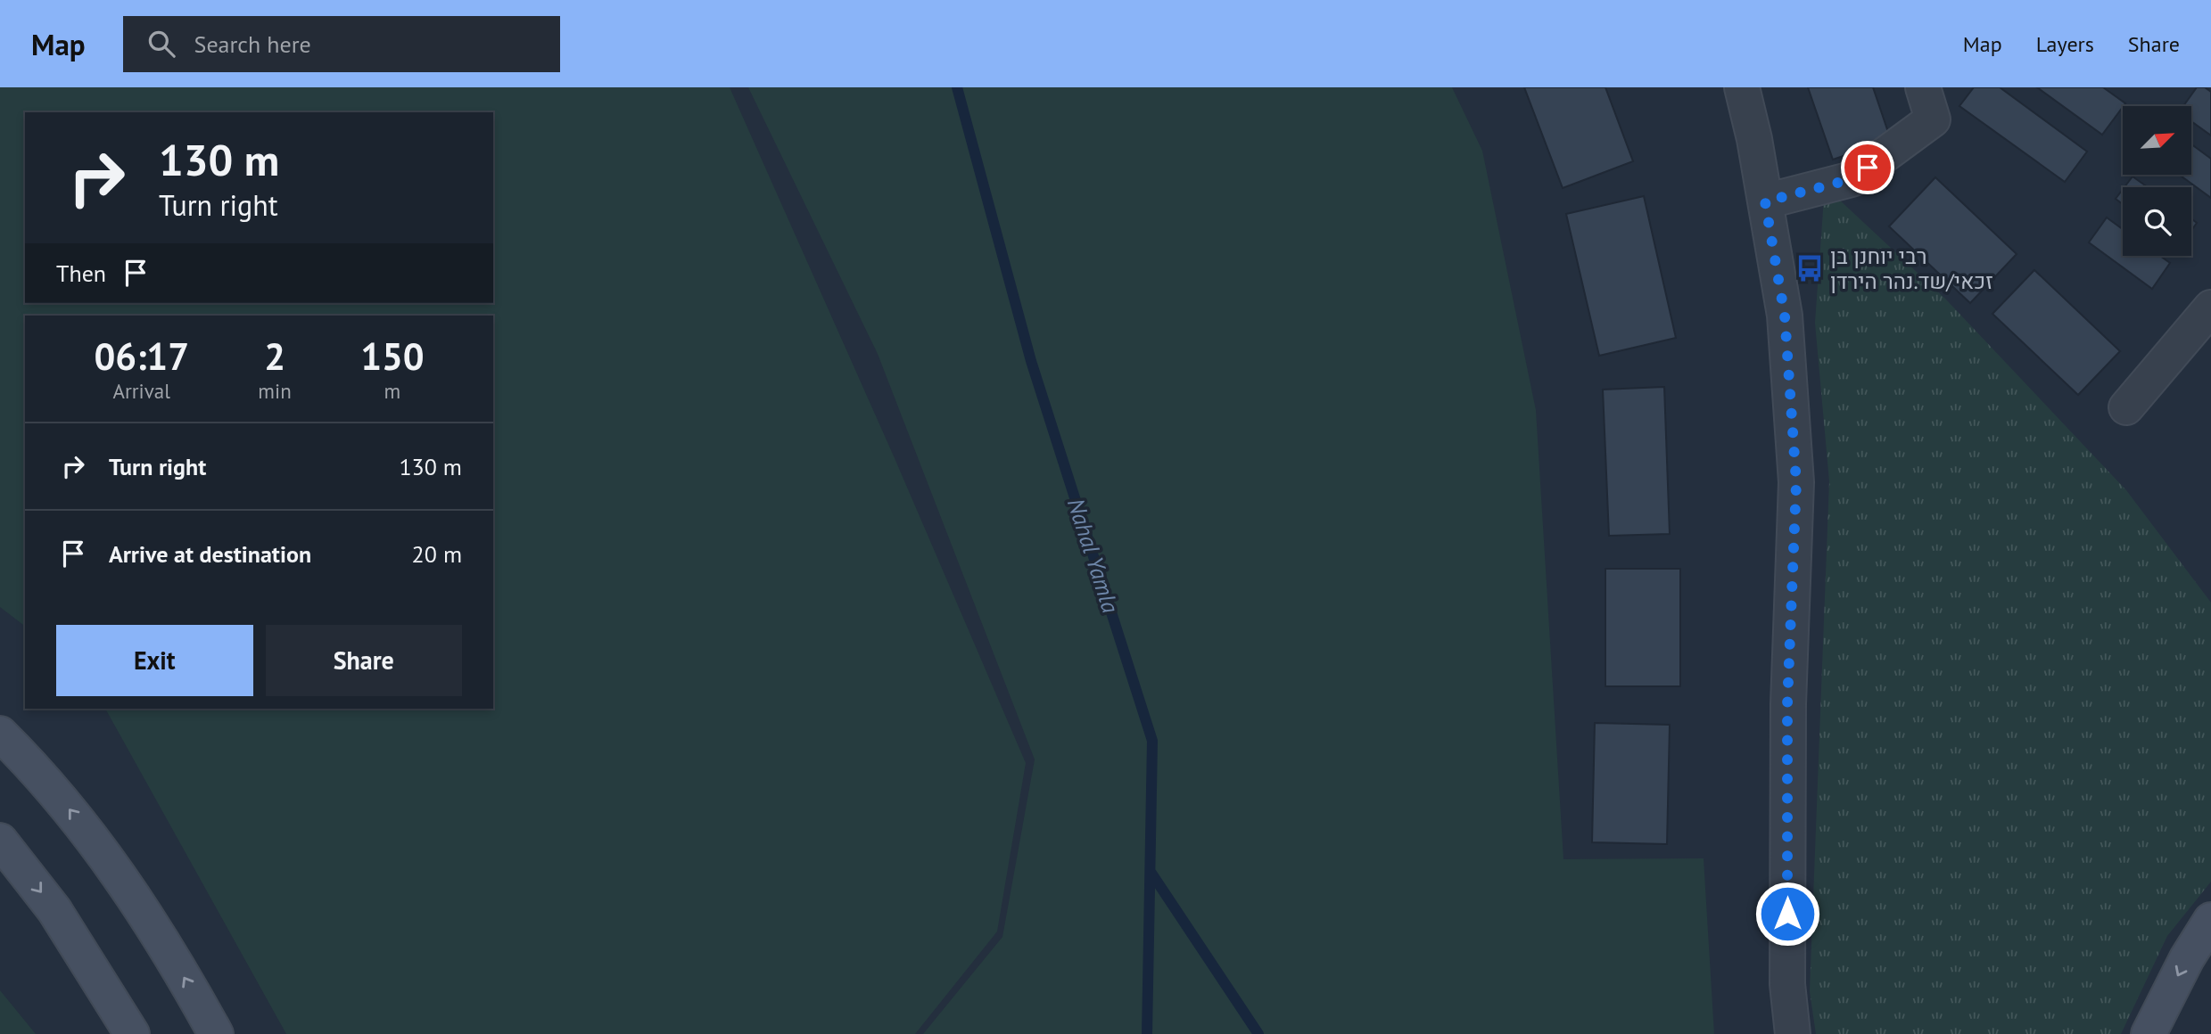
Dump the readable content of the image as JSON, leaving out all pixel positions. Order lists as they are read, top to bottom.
{
  "water": ["Nahal Yamla"],
  "places": {
    "bus stop": ["רבי יוחנן בן זכאי/שד.נהר הירדן"]
  },
  "north": "top right",
  "page": {
    "header": "Map",
    "search": "Search here",
    "nav": ["Map", "Layers", "Share"],
    "turn": ["130 m", "Turn right"],
    "then": "Then",
    "eta": [
      "06:17",
      "Arrival",
      "2",
      "min",
      "150",
      "m"
    ],
    "list": [
      {
        "name": "Turn right",
        "value": "130 m"
      },
      {
        "name": "Arrive at destination",
        "value": "20 m"
      }
    ],
    "buttons": ["Exit", "Share"]
  }
}
